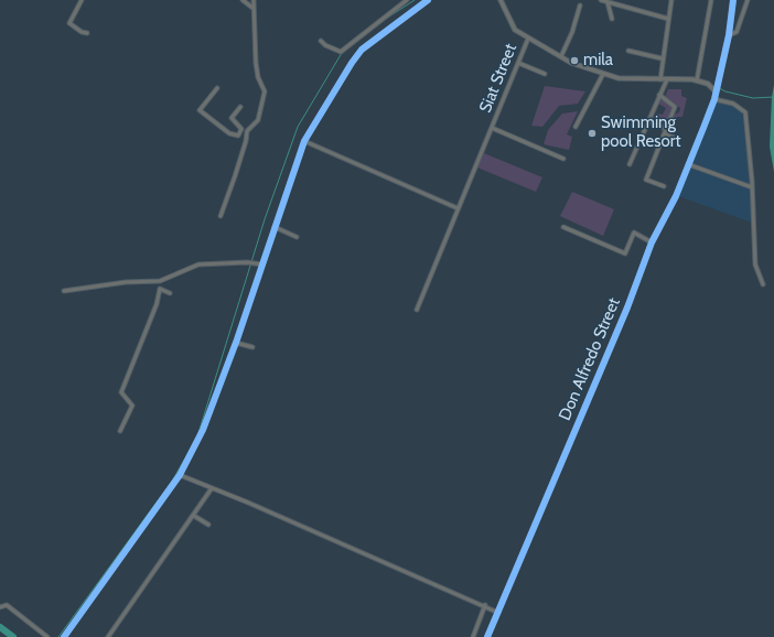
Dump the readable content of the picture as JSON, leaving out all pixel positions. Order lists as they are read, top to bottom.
{
  "streets": {
    "street": ["Siat Street", "Don Alfredo Street"]
  },
  "places": ["mila", "Swimming pool Resort"]
}
